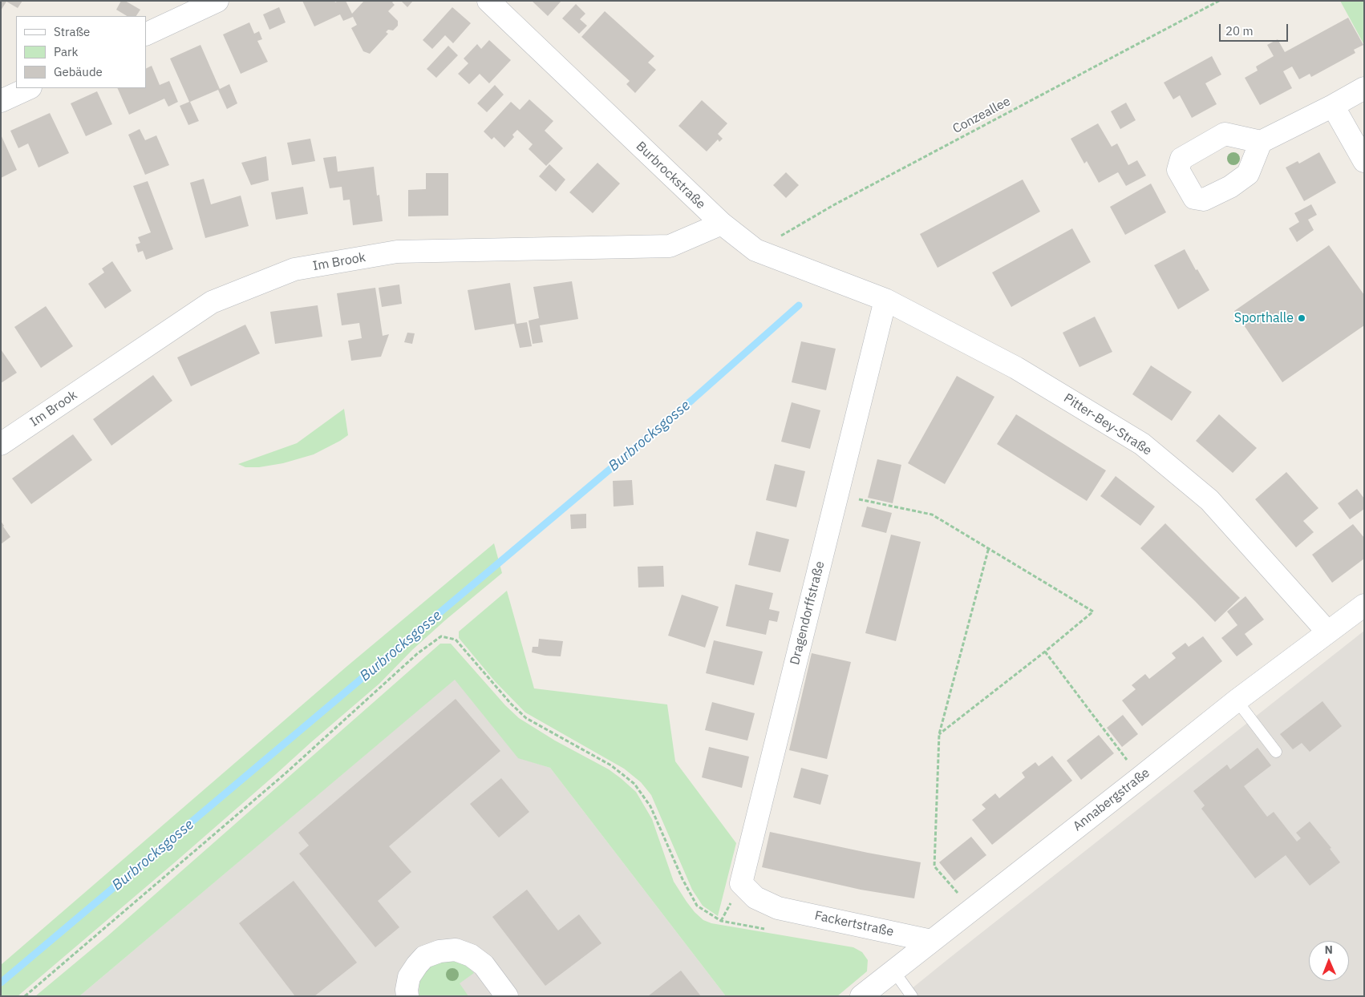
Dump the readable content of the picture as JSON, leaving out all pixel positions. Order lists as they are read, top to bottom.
{
  "streets": {
    "street": [
      "Burbrockstraße",
      "Im Brook",
      "Pitter-Bey-Straße",
      "Dragendorffstraße",
      "Annabergstraße",
      "Fackertstraße"
    ],
    "path": ["Conzeallee"]
  },
  "crossings": [
    ["Conzeallee", "Burbrockstraße"],
    ["Burbrockstraße", "Im Brook"],
    ["Burbrockstraße", "Pitter-Bey-Straße"],
    ["Burbrockstraße", "Dragendorffstraße"],
    ["Pitter-Bey-Straße", "Dragendorffstraße"],
    ["Pitter-Bey-Straße", "Annabergstraße"],
    ["Dragendorffstraße", "Fackertstraße"],
    ["Annabergstraße", "Fackertstraße"]
  ],
  "water": ["Burbrocksgosse"],
  "places": ["Sporthalle"],
  "legend": ["Straße", "Park", "Gebäude"],
  "scale_bar": "20 m",
  "north": "top"
}
